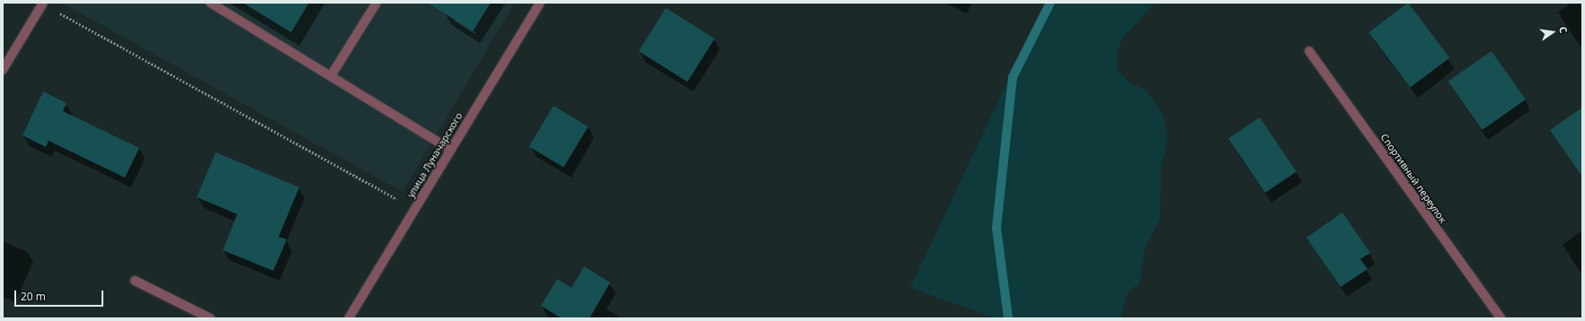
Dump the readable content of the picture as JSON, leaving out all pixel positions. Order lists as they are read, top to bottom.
{
  "streets": {
    "street": ["улица Луначарского", "Спортивный переулок"]
  },
  "scale_bar": "20 m",
  "north": "right"
}
